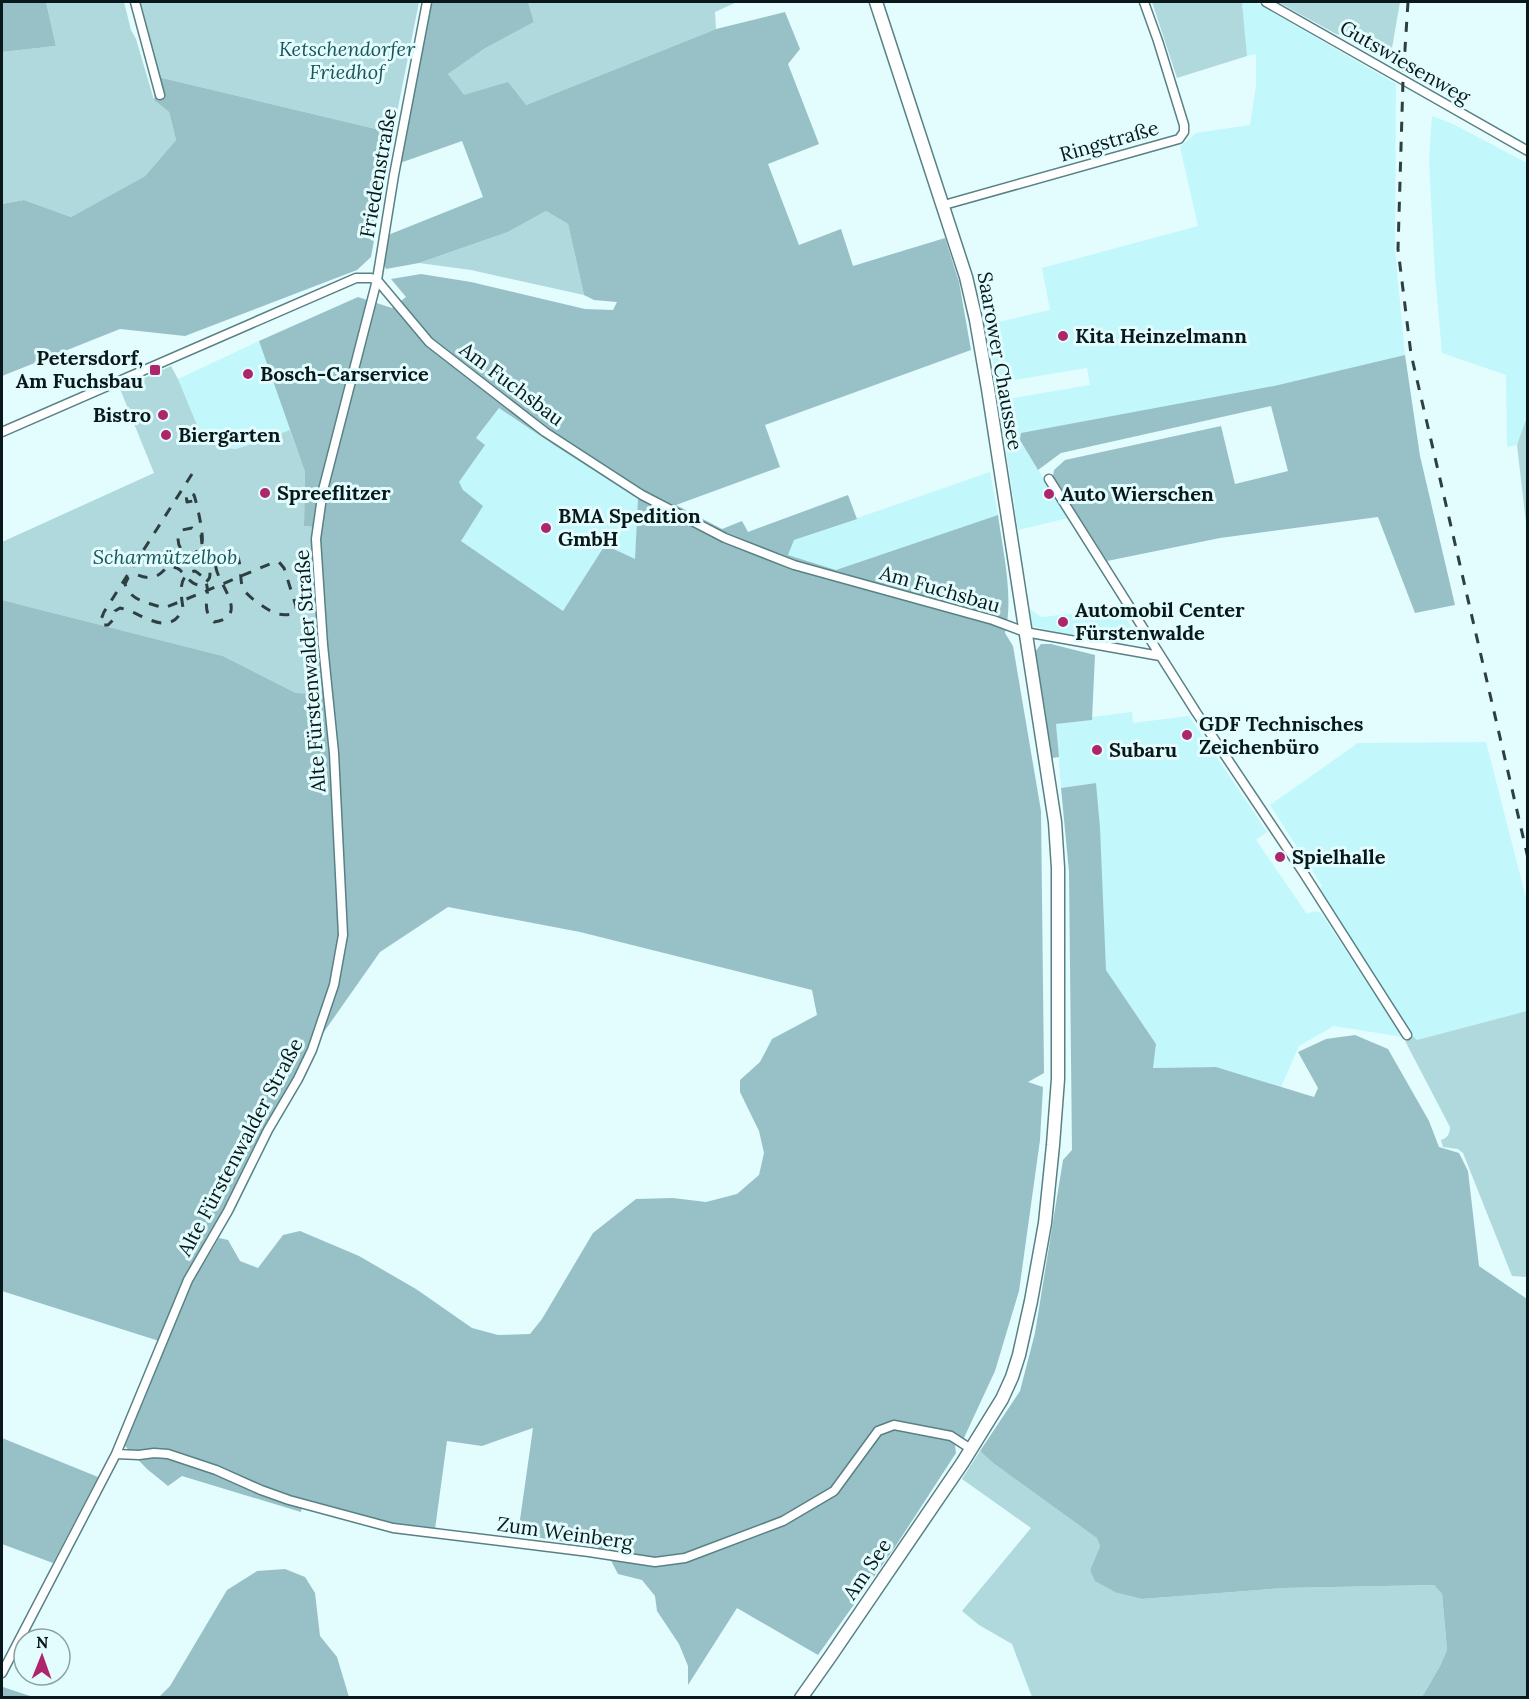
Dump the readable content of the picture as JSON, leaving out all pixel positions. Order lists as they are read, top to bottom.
{
  "streets": {
    "main road": ["Saarower Chaussee", "Am See"],
    "street": [
      "Gutswiesenweg",
      "Ringstraße",
      "Friedenstraße",
      "Am Fuchsbau",
      "Alte Fürstenwalder Straße",
      "Zum Weinberg"
    ]
  },
  "crossings": [
    ["Ringstraße", "Saarower Chaussee"],
    ["Friedenstraße", "Am Fuchsbau"],
    ["Friedenstraße", "Alte Fürstenwalder Straße"],
    ["Saarower Chaussee", "Am Fuchsbau"],
    ["Saarower Chaussee", "Zum Weinberg"],
    ["Saarower Chaussee", "Am See"],
    ["Am Fuchsbau", "Alte Fürstenwalder Straße"],
    ["Alte Fürstenwalder Straße", "Zum Weinberg"],
    ["Zum Weinberg", "Am See"]
  ],
  "parks": ["Ketschendorfer Friedhof", "Scharmützelbob"],
  "places": {
    "other": [
      "Kita Heinzelmann",
      "Bosch-Carservice",
      "Bistro",
      "Biergarten",
      "Spreeflitzer",
      "Auto Wierschen",
      "BMA Spedition GmbH",
      "Automobil Center Fürstenwalde",
      "GDF Technisches Zeichenbüro",
      "Subaru",
      "Spielhalle"
    ],
    "transit": ["Petersdorf, Am Fuchsbau"]
  },
  "north": "top"
}
